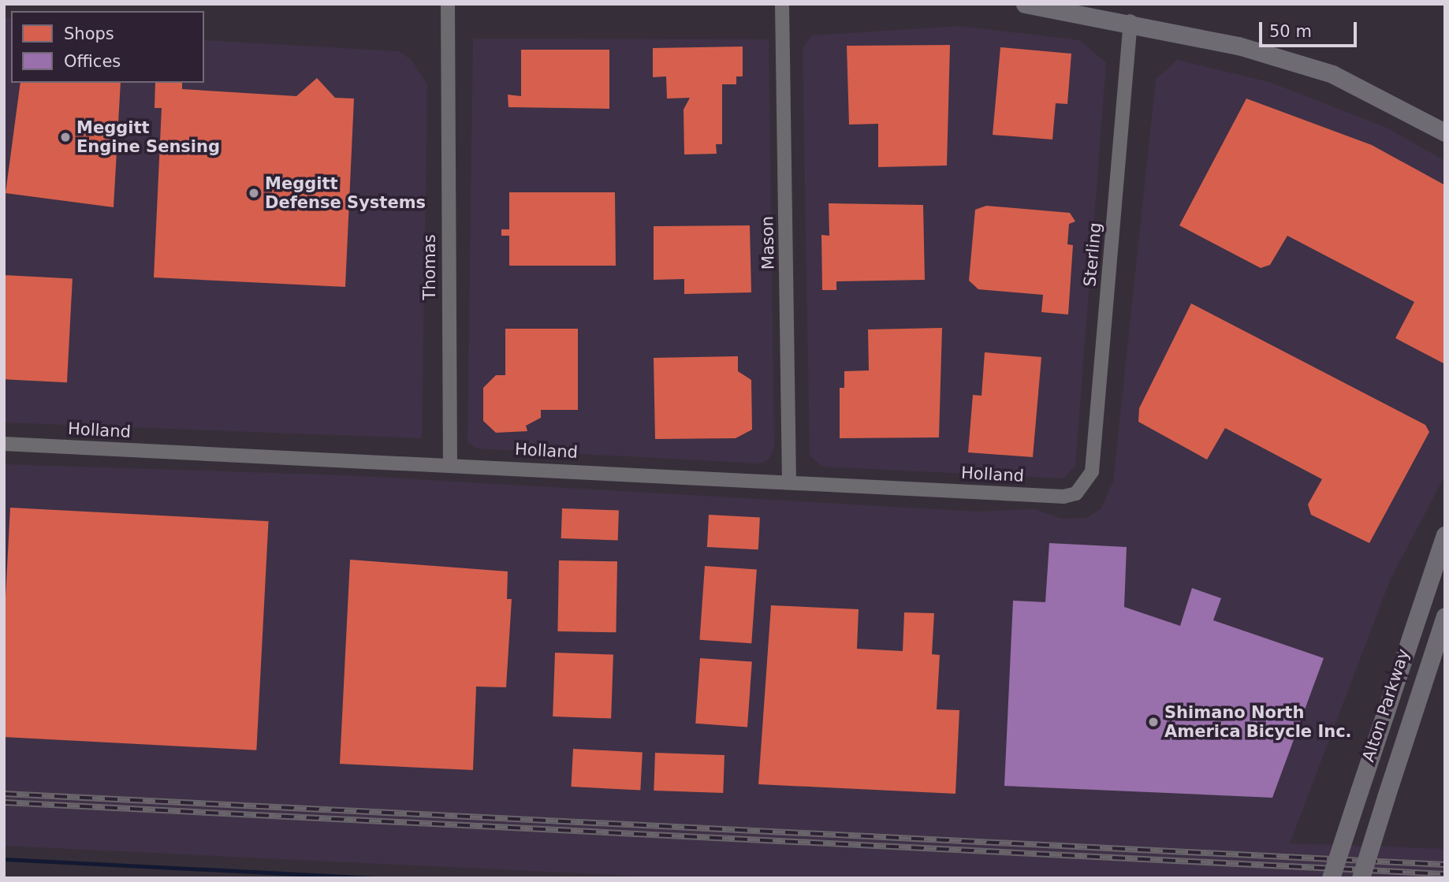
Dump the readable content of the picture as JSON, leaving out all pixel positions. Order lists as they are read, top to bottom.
{
  "streets": {
    "main road": ["Alton Parkway"],
    "street": [
      "Mason",
      "Sterling",
      "Thomas",
      "Holland"
    ]
  },
  "crossings": [
    ["Mason", "Holland"],
    ["Sterling", "Holland"],
    ["Thomas", "Holland"]
  ],
  "places": ["Meggitt Engine Sensing", "Meggitt Defense Systems", "Shimano North America Bicycle Inc."],
  "legend": ["Shops", "Offices"],
  "scale_bar": "50 m"
}
